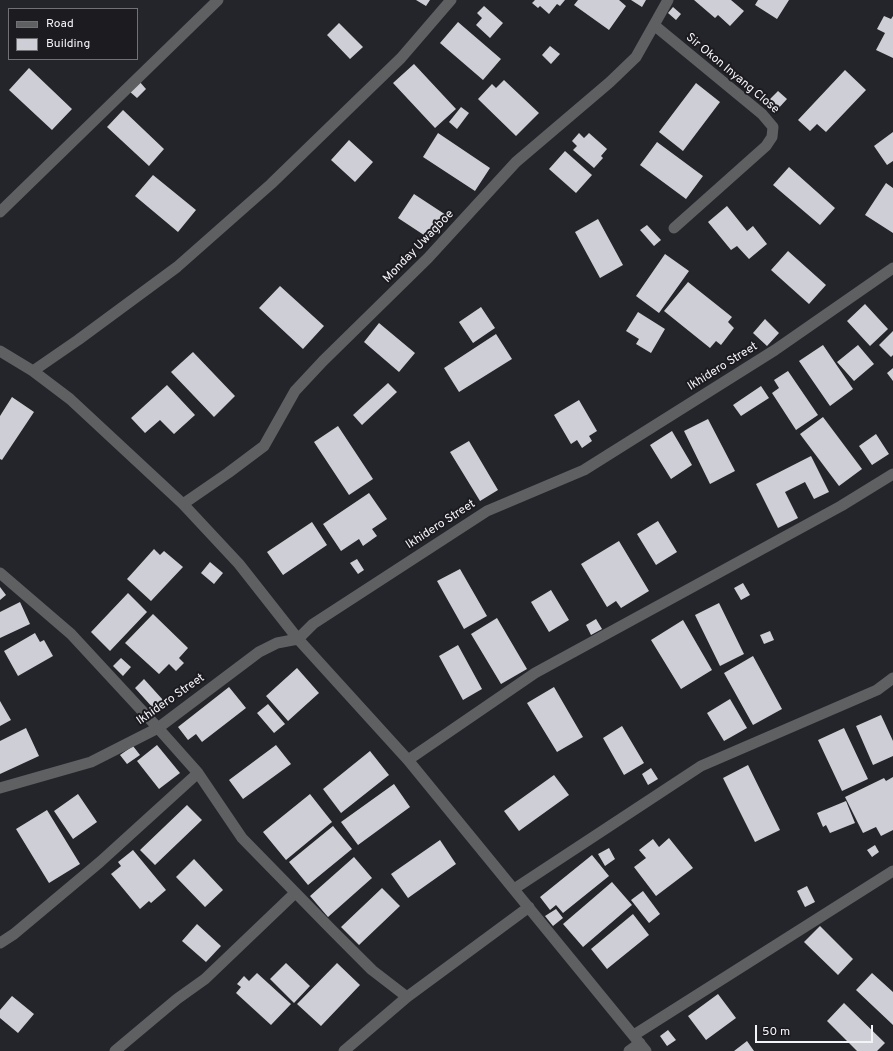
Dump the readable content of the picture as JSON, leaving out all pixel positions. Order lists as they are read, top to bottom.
{
  "streets": {
    "street": ["Sir Okon Inyang Close", "Monday Uwagboe", "Ikhidero Street"]
  },
  "crossings": [
    ["Sir Okon Inyang Close", "Monday Uwagboe"]
  ],
  "legend": ["Road", "Building"],
  "scale_bar": "50 m"
}
